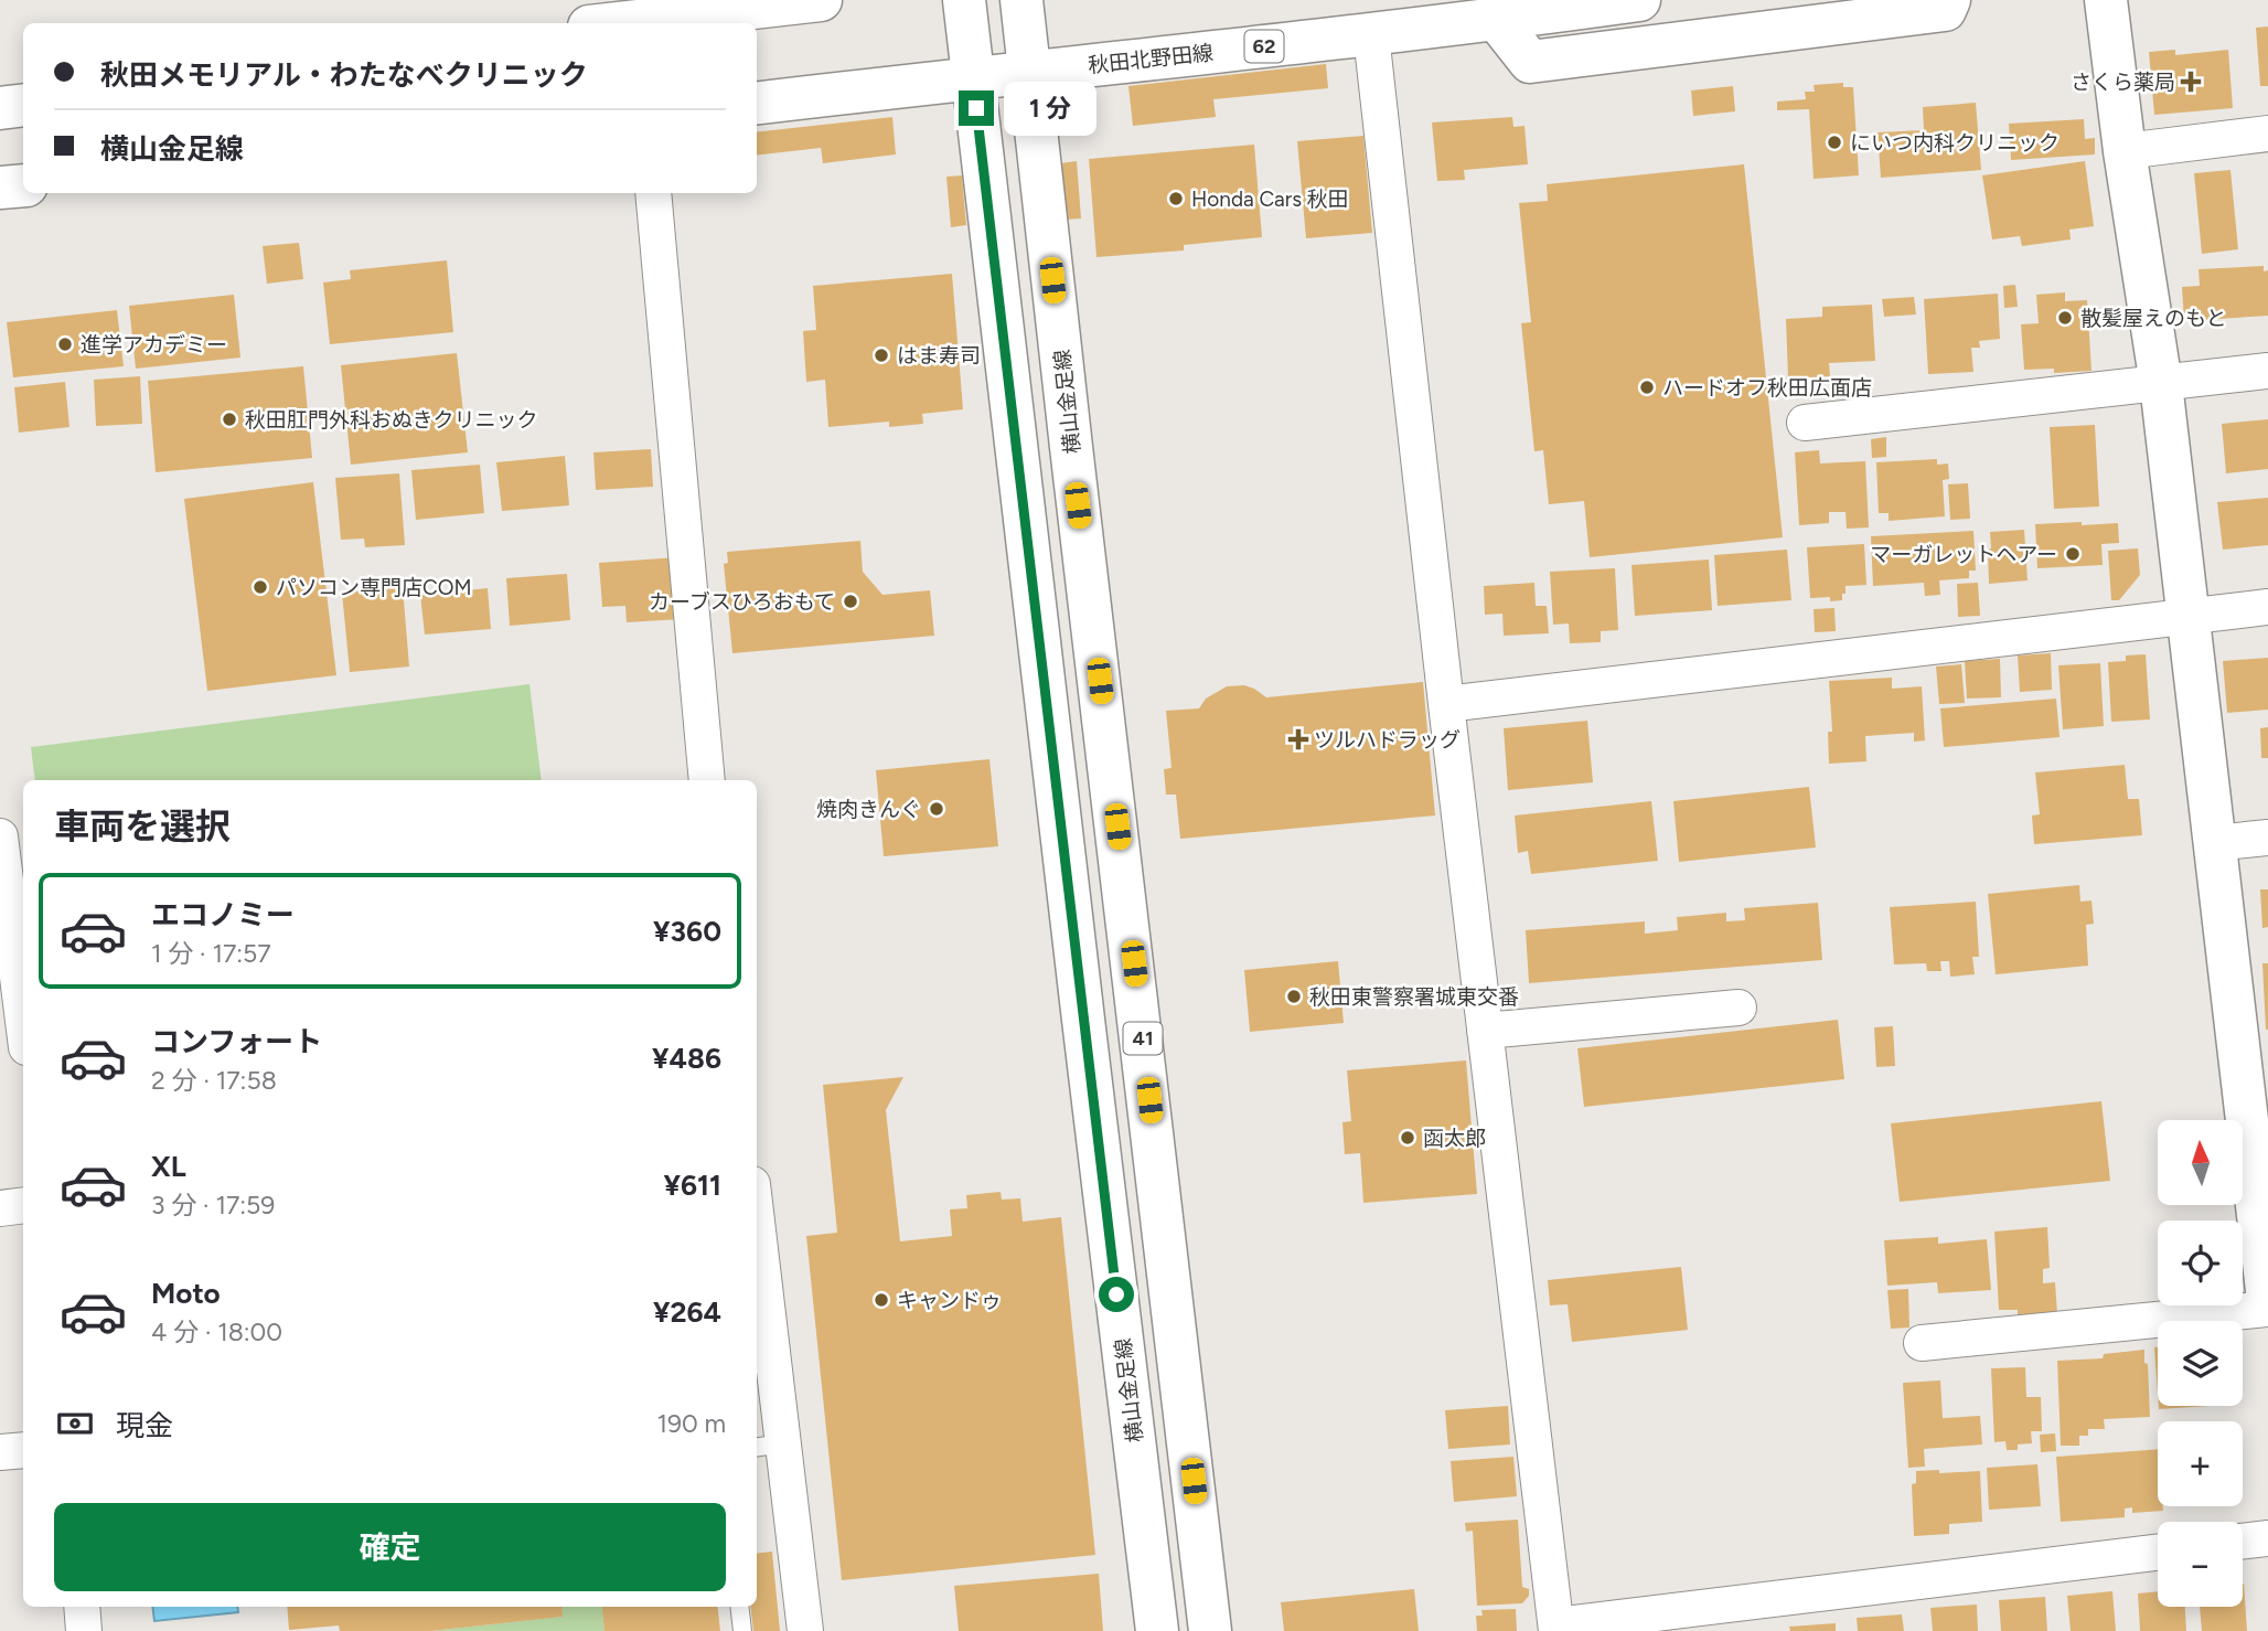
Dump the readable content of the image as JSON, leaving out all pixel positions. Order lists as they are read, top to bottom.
{
  "streets": {
    "main road": [
      "62",
      "秋田北野田線",
      "横山金足線",
      "41"
    ]
  },
  "crossings": [
    ["秋田北野田線", "横山金足線"]
  ],
  "places": {
    "health": ["さくら薬局", "ツルハドラッグ"],
    "other": [
      "にいつ内科クリニック",
      "Honda Cars 秋田",
      "散髪屋えのもと",
      "進学アカデミー",
      "はま寿司",
      "ハードオフ秋田広面店",
      "秋田肛門外科おぬきクリニック",
      "マーガレットヘアー",
      "パソコン専門店COM",
      "カーブスひろおもて",
      "焼肉きんぐ",
      "秋田東警察署城東交番",
      "函太郎",
      "キャンドゥ"
    ]
  },
  "north": "top",
  "page": {
    "banner": ["秋田メモリアル・わたなべクリニック", "横山金足線"],
    "bubble": "1 分",
    "heading": "車両を選択",
    "list": [
      {
        "name": "エコノミー",
        "note": "1 分 · 17:57",
        "value": "¥360"
      },
      {
        "name": "コンフォート",
        "note": "2 分 · 17:58",
        "value": "¥486"
      },
      {
        "name": "XL",
        "note": "3 分 · 17:59",
        "value": "¥611"
      },
      {
        "name": "Moto",
        "note": "4 分 · 18:00",
        "value": "¥264"
      }
    ],
    "map_buttons": ["+", "−"],
    "pay": ["現金", "190 m"],
    "buttons": "確定"
  }
}
